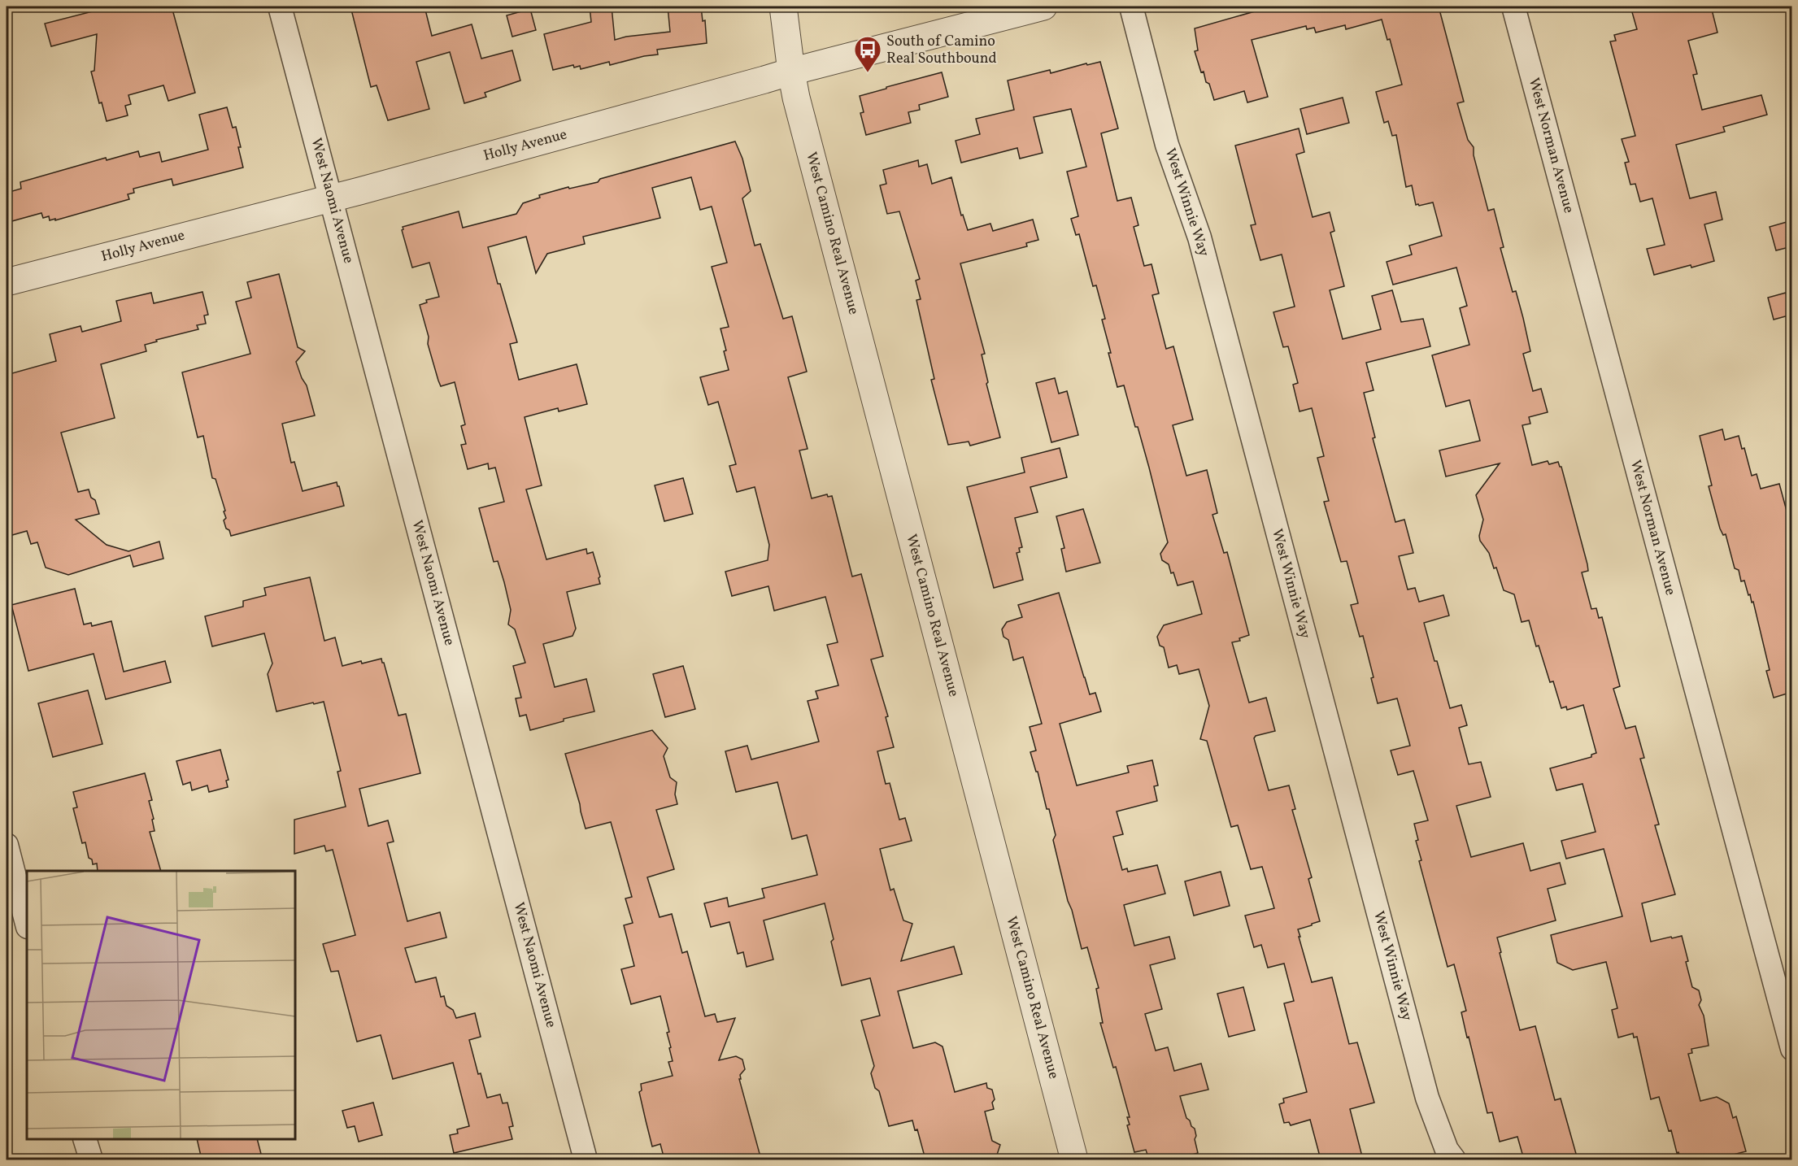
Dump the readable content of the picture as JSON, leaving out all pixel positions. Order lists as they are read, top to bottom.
{
  "streets": {
    "street": [
      "Holly Avenue",
      "West Norman Avenue",
      "West Naomi Avenue",
      "West Winnie Way",
      "West Camino Real Avenue"
    ]
  },
  "crossings": [
    ["Holly Avenue", "West Naomi Avenue"],
    ["Holly Avenue", "West Camino Real Avenue"]
  ],
  "places": {
    "bus stop": ["South of Camino Real Southbound"]
  }
}
